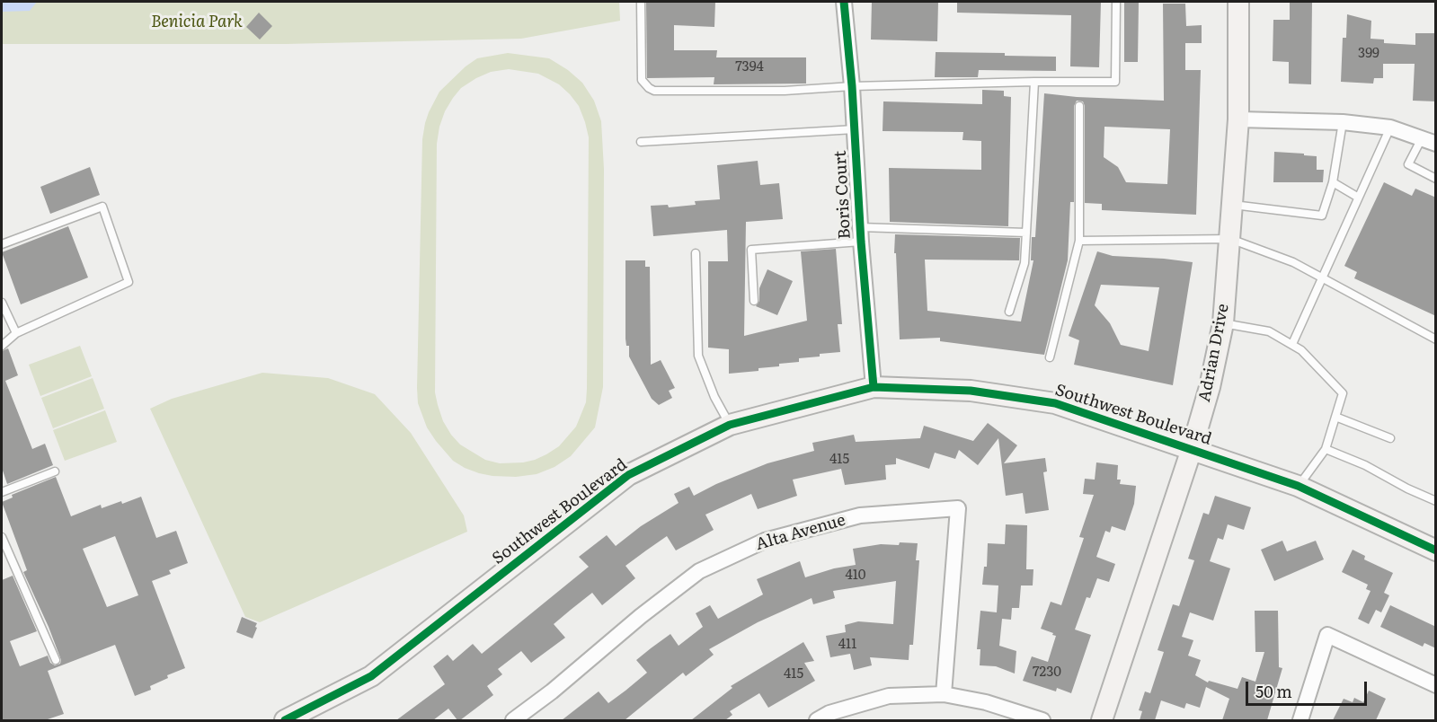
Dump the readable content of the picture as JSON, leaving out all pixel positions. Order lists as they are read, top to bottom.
{
  "streets": {
    "street": [
      "Boris Court",
      "Adrian Drive",
      "Southwest Boulevard",
      "Alta Avenue"
    ]
  },
  "crossings": [
    ["Boris Court", "Southwest Boulevard"],
    ["Adrian Drive", "Southwest Boulevard"]
  ],
  "parks": ["Benicia Park"],
  "house_numbers": [
    "399",
    "7394",
    "415",
    "410",
    "411",
    "7230",
    "415"
  ],
  "scale_bar": "50 m"
}
